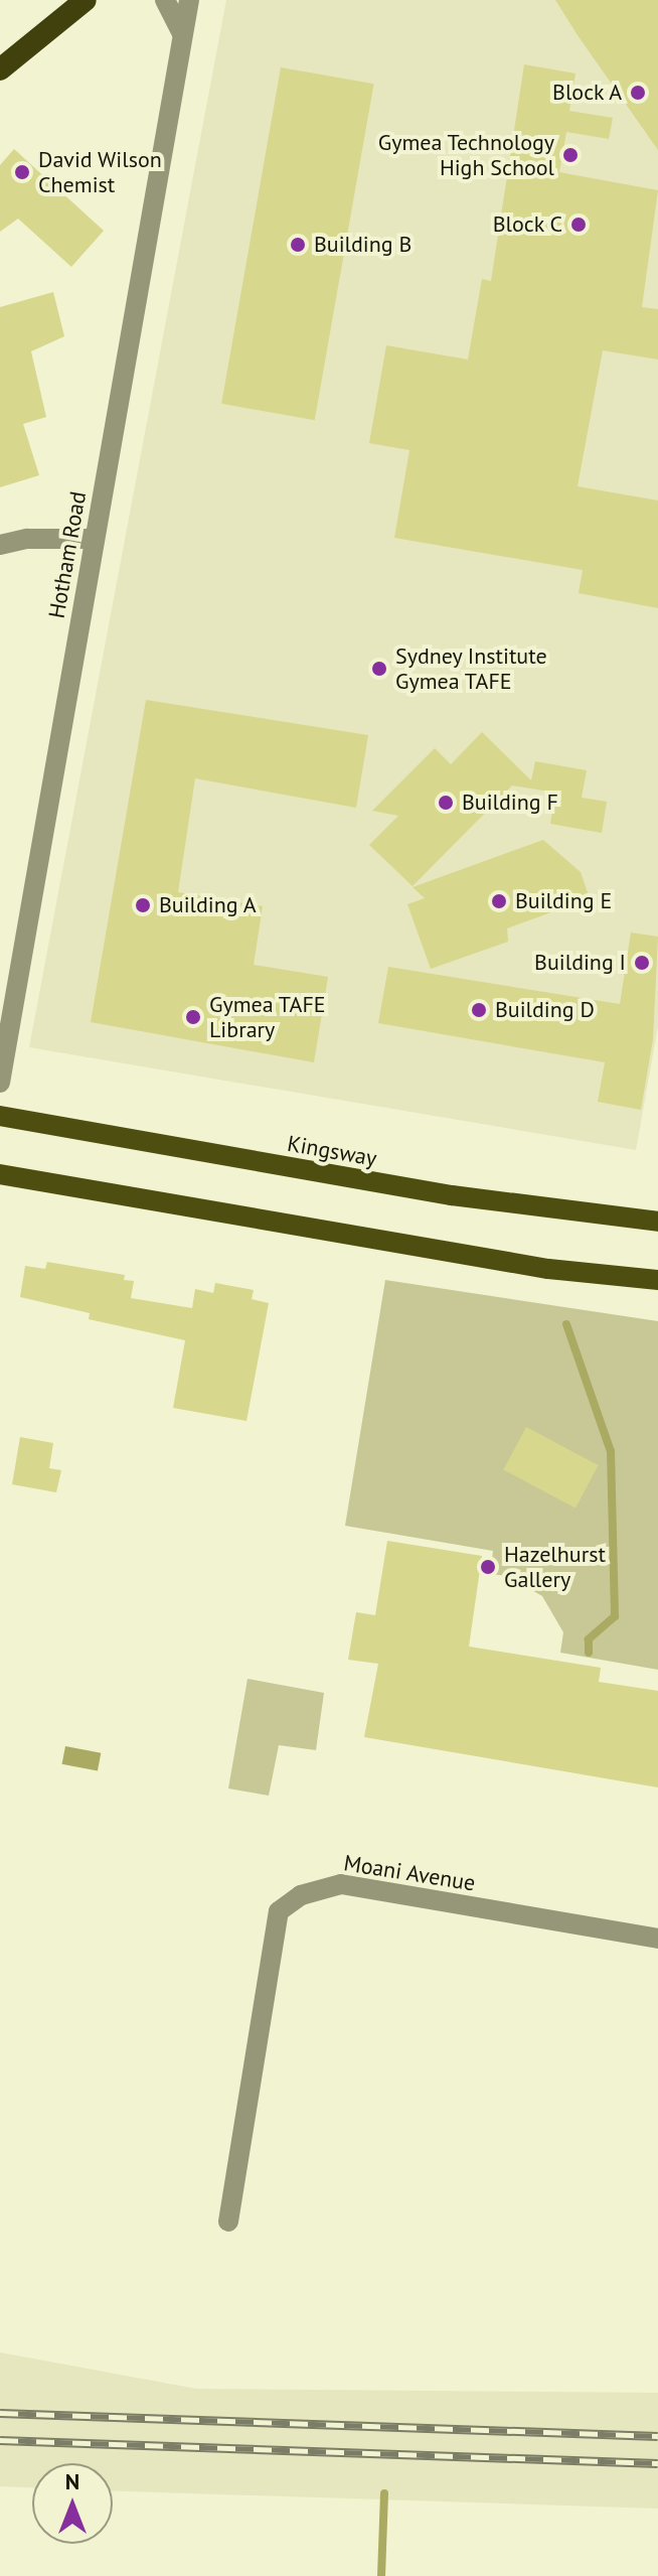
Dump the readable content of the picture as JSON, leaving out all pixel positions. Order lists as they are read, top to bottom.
{
  "streets": {
    "main road": ["Kingsway"],
    "street": ["Hotham Road", "Moani Avenue"]
  },
  "places": [
    "Block A",
    "Gymea Technology High School",
    "David Wilson Chemist",
    "Block C",
    "Building B",
    "Sydney Institute Gymea TAFE",
    "Building F",
    "Building E",
    "Building A",
    "Building I",
    "Building D",
    "Gymea TAFE Library",
    "Hazelhurst Gallery"
  ],
  "north": "top"
}
